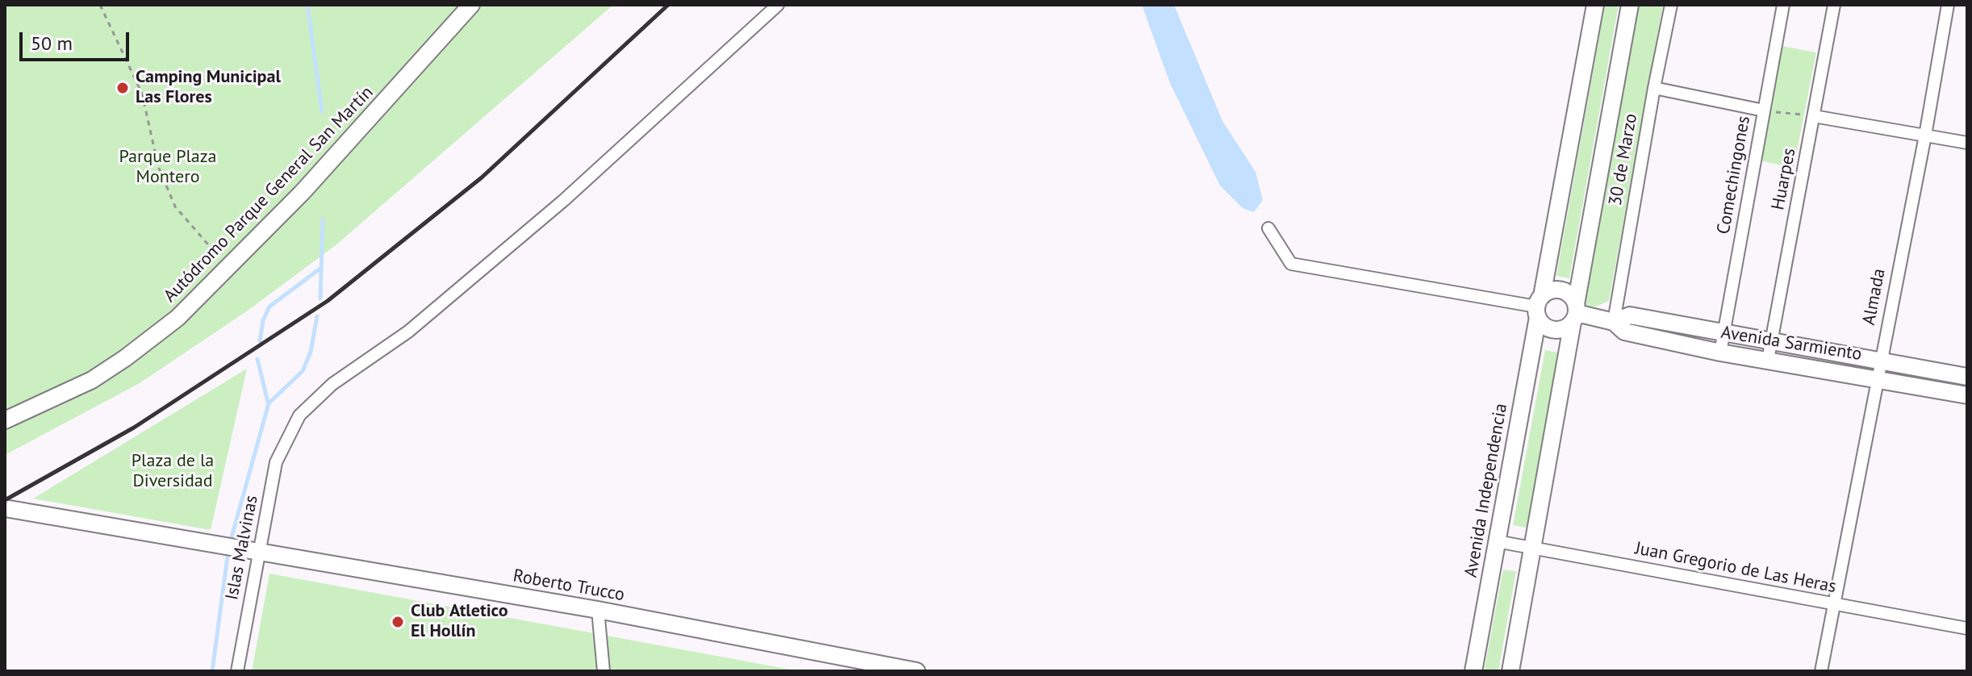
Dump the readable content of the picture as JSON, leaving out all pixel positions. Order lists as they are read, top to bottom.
{
  "streets": {
    "main road": [
      "Autódromo Parque General San Martín",
      "Avenida Sarmiento",
      "Avenida Independencia",
      "Roberto Trucco"
    ],
    "street": [
      "30 de Marzo",
      "Comechingones",
      "Huarpes",
      "Almada",
      "Islas Malvinas",
      "Juan Gregorio de Las Heras"
    ]
  },
  "crossings": [
    ["30 de Marzo", "Avenida Sarmiento"],
    ["Comechingones", "Avenida Sarmiento"],
    ["Huarpes", "Avenida Sarmiento"],
    ["Almada", "Avenida Sarmiento"],
    ["Almada", "Juan Gregorio de Las Heras"],
    ["Avenida Sarmiento", "Avenida Independencia"],
    ["Avenida Independencia", "Juan Gregorio de Las Heras"],
    ["Islas Malvinas", "Roberto Trucco"]
  ],
  "parks": ["Parque Plaza Montero", "Plaza de la Diversidad"],
  "places": ["Camping Municipal Las Flores", "Club Atletico El Hollín"],
  "scale_bar": "50 m"
}
